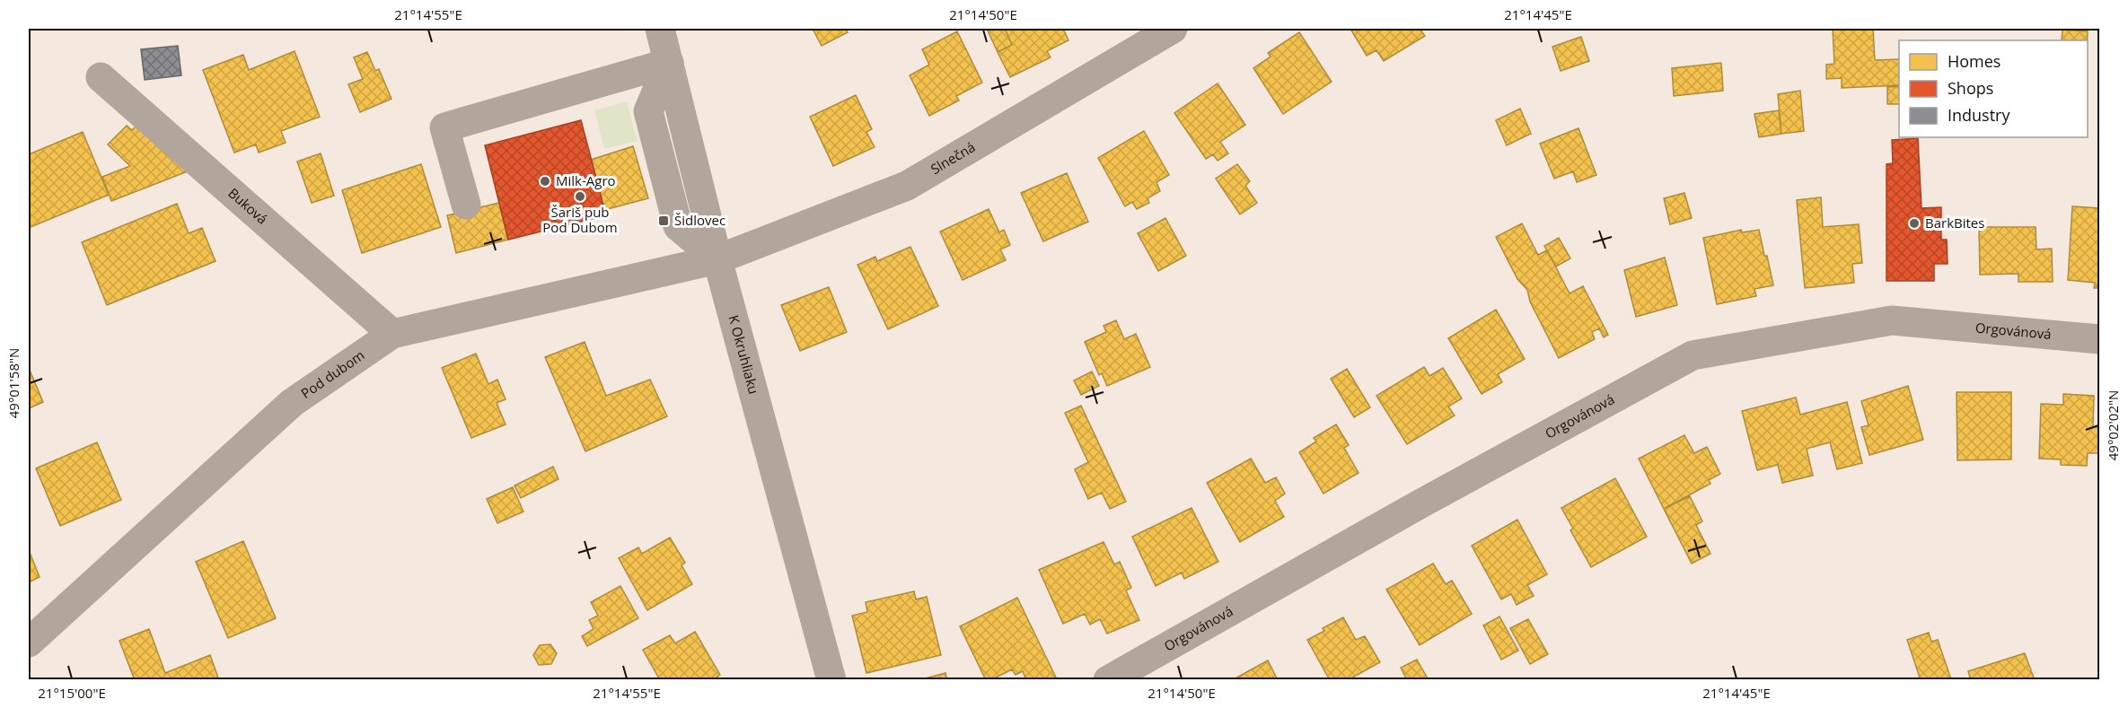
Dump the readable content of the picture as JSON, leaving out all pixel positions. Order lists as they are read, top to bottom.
{
  "streets": {
    "street": [
      "Slnečná",
      "Buková",
      "Orgovánová",
      "K Okruhliaku",
      "Pod dubom"
    ]
  },
  "crossings": [
    ["Slnečná", "K Okruhliaku"],
    ["Slnečná", "Pod dubom"],
    ["Buková", "Pod dubom"],
    ["K Okruhliaku", "Pod dubom"]
  ],
  "places": {
    "other": ["Milk-Agro", "Šariš pub Pod Dubom", "BarkBites"],
    "transit": ["Šidlovec"]
  },
  "legend": ["Homes", "Shops", "Industry"],
  "coordinates": [
    "21°14'55\"E",
    "21°14'50\"E",
    "21°14'45\"E",
    "49°01'58\"N",
    "49°02'02\"N",
    "21°15'00\"E"
  ]
}
